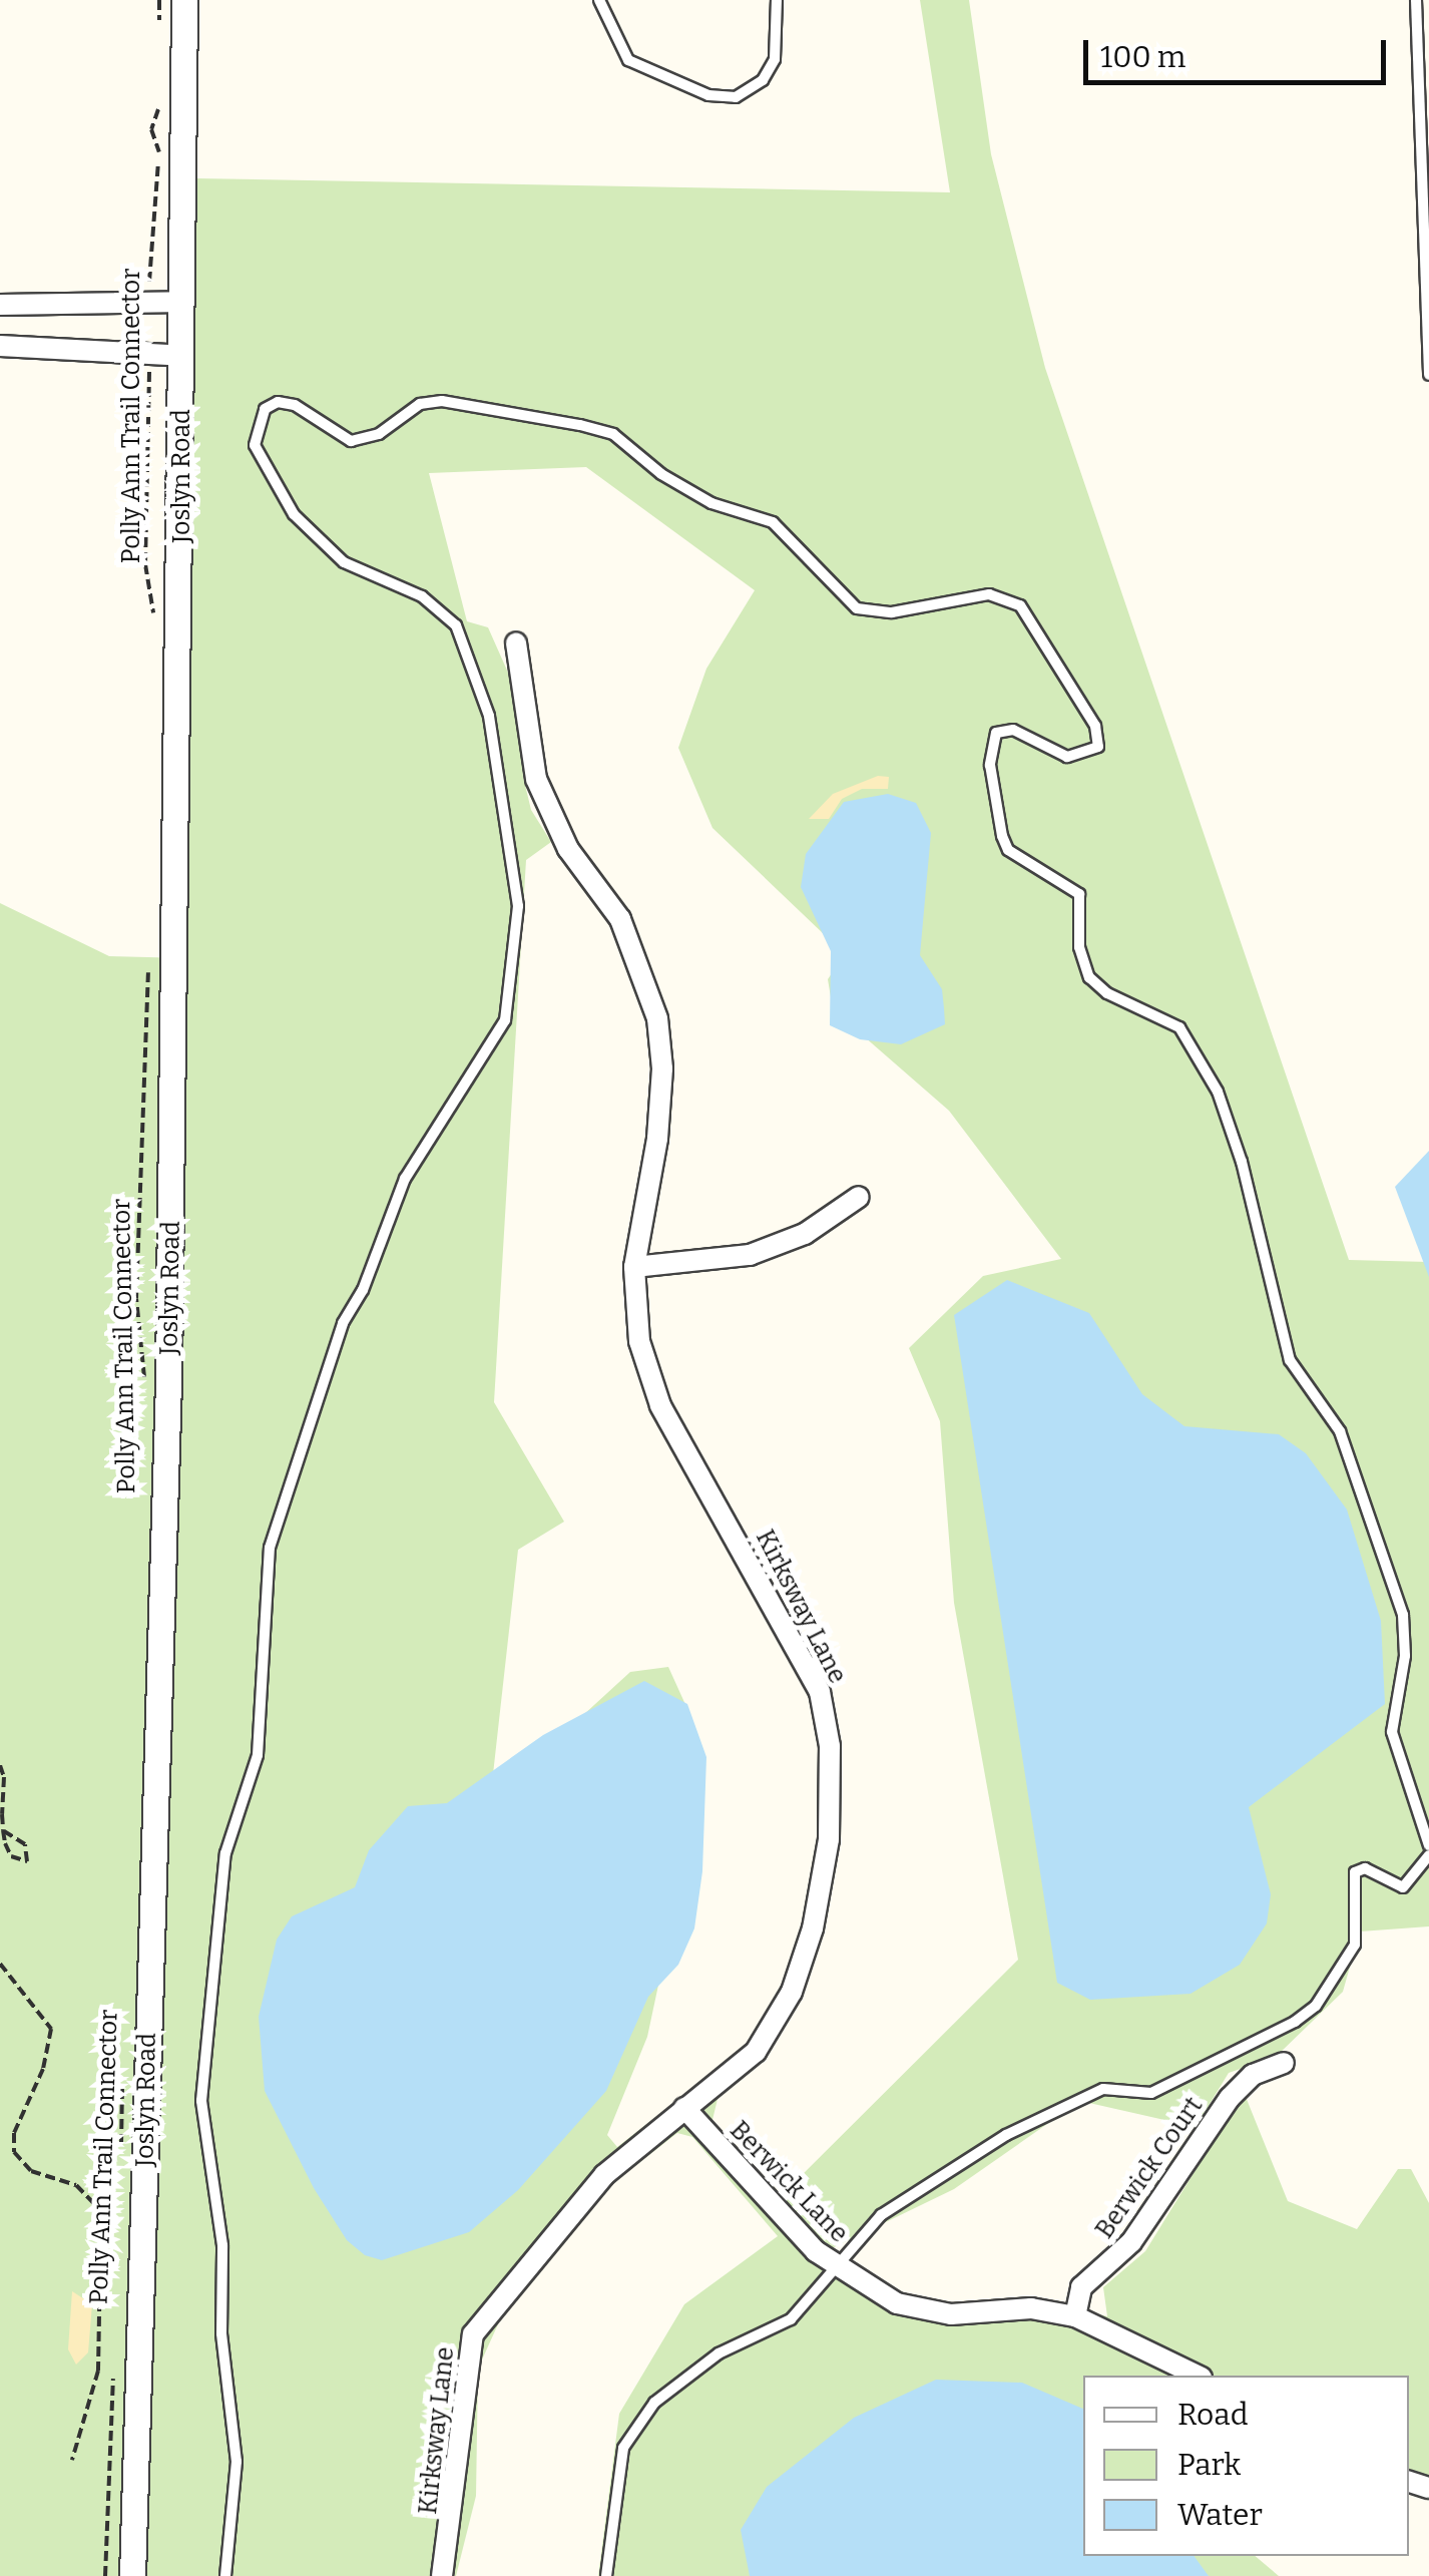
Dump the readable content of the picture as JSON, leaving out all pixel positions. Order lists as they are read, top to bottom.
{
  "streets": {
    "street": [
      "Joslyn Road",
      "Kirksway Lane",
      "Berwick Court",
      "Berwick Lane"
    ],
    "path": ["Polly Ann Trail Connector"]
  },
  "crossings": [
    ["Kirksway Lane", "Berwick Lane"],
    ["Berwick Court", "Berwick Lane"]
  ],
  "legend": ["Road", "Park", "Water"],
  "scale_bar": "100 m"
}
